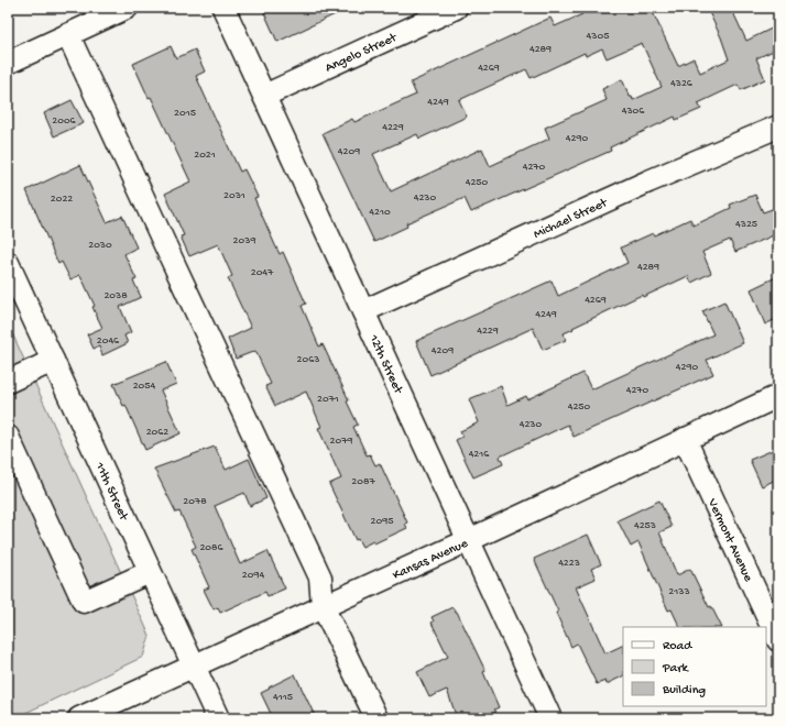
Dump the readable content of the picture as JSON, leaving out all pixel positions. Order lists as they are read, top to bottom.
{
  "streets": {
    "street": [
      "Angelo Street",
      "Michael Street",
      "12th Street",
      "11th Street",
      "Vermont Avenue",
      "Kansas Avenue"
    ]
  },
  "crossings": [
    ["Angelo Street", "12th Street"],
    ["Michael Street", "12th Street"],
    ["12th Street", "Kansas Avenue"],
    ["11th Street", "Kansas Avenue"],
    ["Vermont Avenue", "Kansas Avenue"]
  ],
  "house_numbers": [
    "4305",
    "4289",
    "4269",
    "4326",
    "4249",
    "4306",
    "2015",
    "2006",
    "4229",
    "4290",
    "4209",
    "2021",
    "4270",
    "4250",
    "2031",
    "4230",
    "2022",
    "4210",
    "4325",
    "2039",
    "2030",
    "4289",
    "2047",
    "2038",
    "4269",
    "4249",
    "4229",
    "2046",
    "4209",
    "2063",
    "4290",
    "2054",
    "4270",
    "2071",
    "4250",
    "4230",
    "2062",
    "2079",
    "4216",
    "2087",
    "2078",
    "2095",
    "4253",
    "2086",
    "4223",
    "2094",
    "2133",
    "4115"
  ],
  "legend": ["Road", "Park", "Building"]
}
